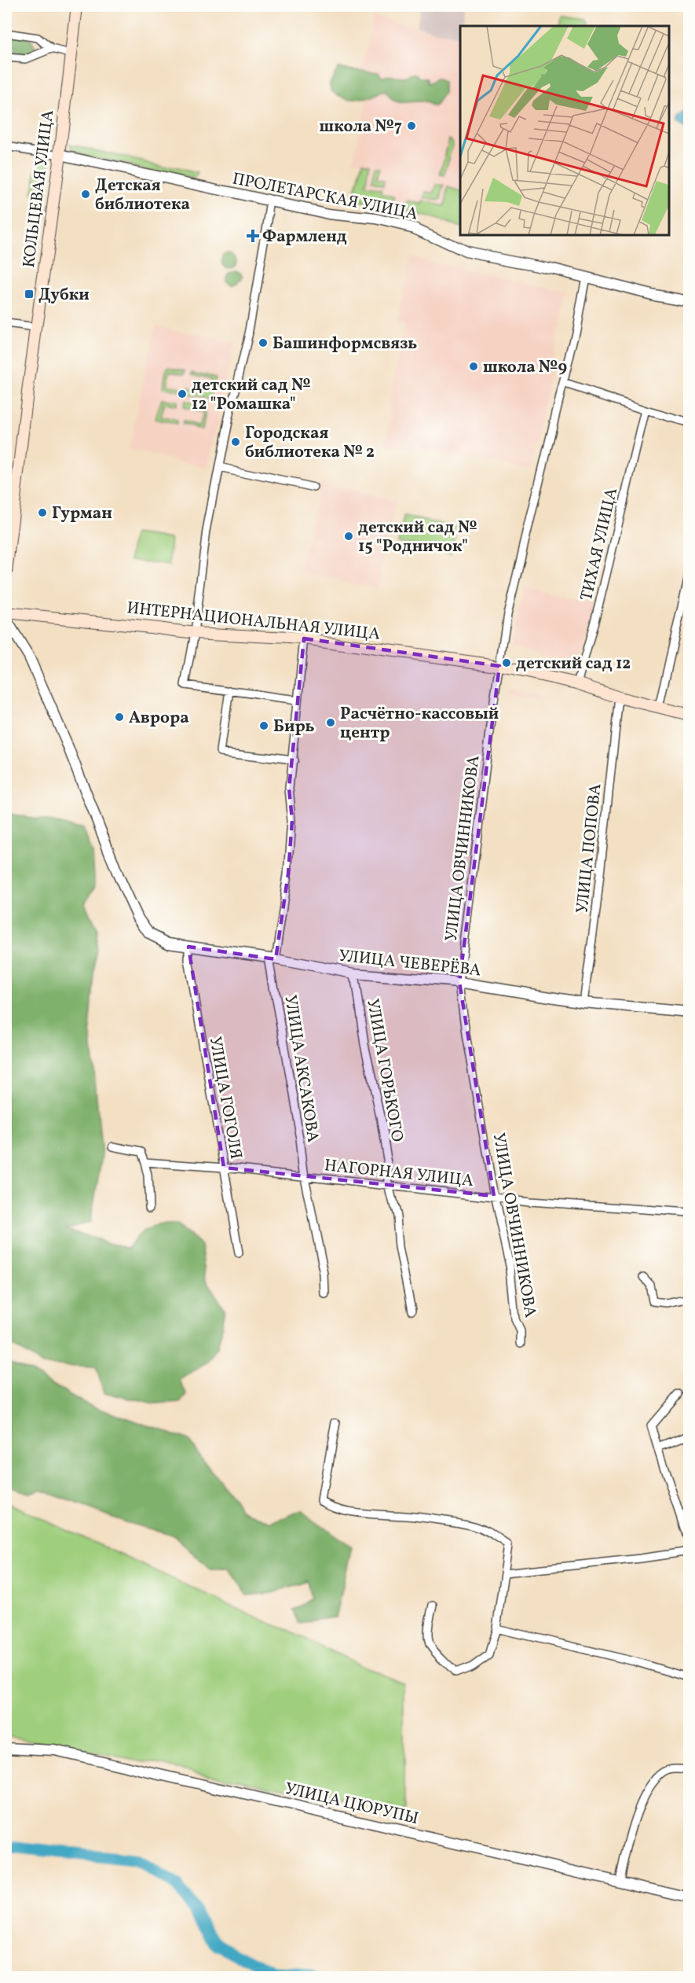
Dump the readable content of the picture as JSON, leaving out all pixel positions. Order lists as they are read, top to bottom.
{
  "streets": {
    "main road": ["КОЛЬЦЕВАЯ УЛИЦА", "ИНТЕРНАЦИОНАЛЬНАЯ УЛИЦА"],
    "street": [
      "ПРОЛЕТАРСКАЯ УЛИЦА",
      "ТИХАЯ УЛИЦА",
      "УЛИЦА ОВЧИННИКОВА",
      "УЛИЦА ПОПОВА",
      "УЛИЦА ЧЕВЕРЁВА",
      "УЛИЦА АКСАКОВА",
      "УЛИЦА ГОРЬКОГО",
      "УЛИЦА ГОГОЛЯ",
      "НАГОРНАЯ УЛИЦА",
      "УЛИЦА ЦЮРУПЫ"
    ]
  },
  "crossings": [
    ["КОЛЬЦЕВАЯ УЛИЦА", "ПРОЛЕТАРСКАЯ УЛИЦА"],
    ["ПРОЛЕТАРСКАЯ УЛИЦА", "УЛИЦА ОВЧИННИКОВА"],
    ["ТИХАЯ УЛИЦА", "ИНТЕРНАЦИОНАЛЬНАЯ УЛИЦА"],
    ["ИНТЕРНАЦИОНАЛЬНАЯ УЛИЦА", "УЛИЦА ОВЧИННИКОВА"],
    ["ИНТЕРНАЦИОНАЛЬНАЯ УЛИЦА", "УЛИЦА ПОПОВА"],
    ["ИНТЕРНАЦИОНАЛЬНАЯ УЛИЦА", "УЛИЦА АКСАКОВА"],
    ["УЛИЦА ОВЧИННИКОВА", "УЛИЦА ЧЕВЕРЁВА"],
    ["УЛИЦА ОВЧИННИКОВА", "НАГОРНАЯ УЛИЦА"],
    ["УЛИЦА ПОПОВА", "УЛИЦА ЧЕВЕРЁВА"],
    ["УЛИЦА ЧЕВЕРЁВА", "УЛИЦА АКСАКОВА"],
    ["УЛИЦА ЧЕВЕРЁВА", "УЛИЦА ГОРЬКОГО"],
    ["УЛИЦА ЧЕВЕРЁВА", "УЛИЦА ГОГОЛЯ"],
    ["УЛИЦА АКСАКОВА", "НАГОРНАЯ УЛИЦА"],
    ["УЛИЦА ГОРЬКОГО", "НАГОРНАЯ УЛИЦА"],
    ["УЛИЦА ГОГОЛЯ", "НАГОРНАЯ УЛИЦА"]
  ],
  "places": {
    "other": [
      "школа №7",
      "Детская библиотека",
      "Башинформсвязь",
      "школа №9",
      "детский сад № 12 \"Ромашка\"",
      "Городская библиотека № 2",
      "Гурман",
      "детский сад № 15 \"Родничок\"",
      "детский сад 12",
      "Аврора",
      "Расчётно-кассовый центр",
      "Бирь"
    ],
    "health": ["Фармленд"],
    "transit": ["Дубки"]
  }
}
